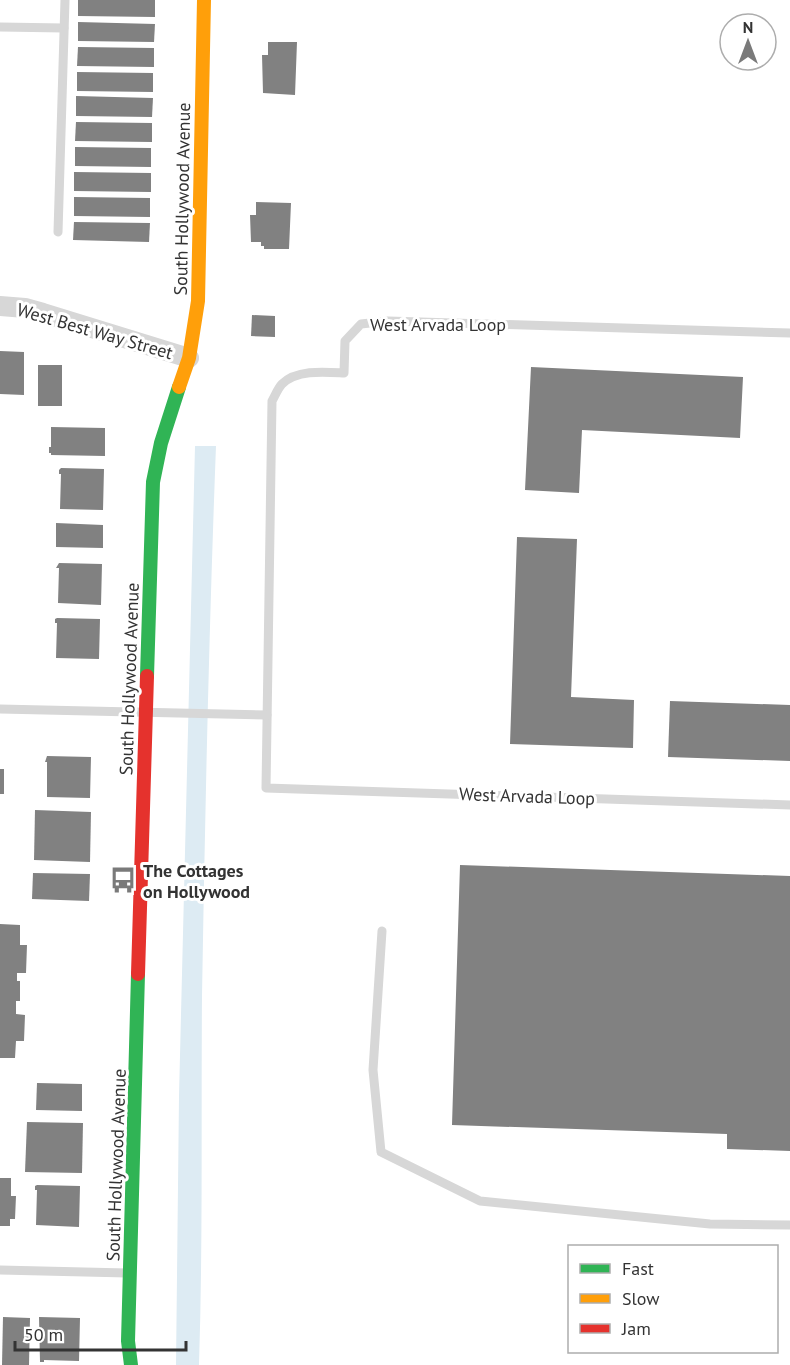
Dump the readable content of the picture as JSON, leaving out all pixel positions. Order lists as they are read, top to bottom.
{
  "streets": {
    "street": ["South Hollywood Avenue", "West Best Way Street"],
    "lane": ["West Arvada Loop"]
  },
  "crossings": [
    ["South Hollywood Avenue", "West Best Way Street"]
  ],
  "places": {
    "bus stop": ["The Cottages on Hollywood"]
  },
  "legend": ["Fast", "Slow", "Jam"],
  "scale_bar": "50 m",
  "north": "top"
}
